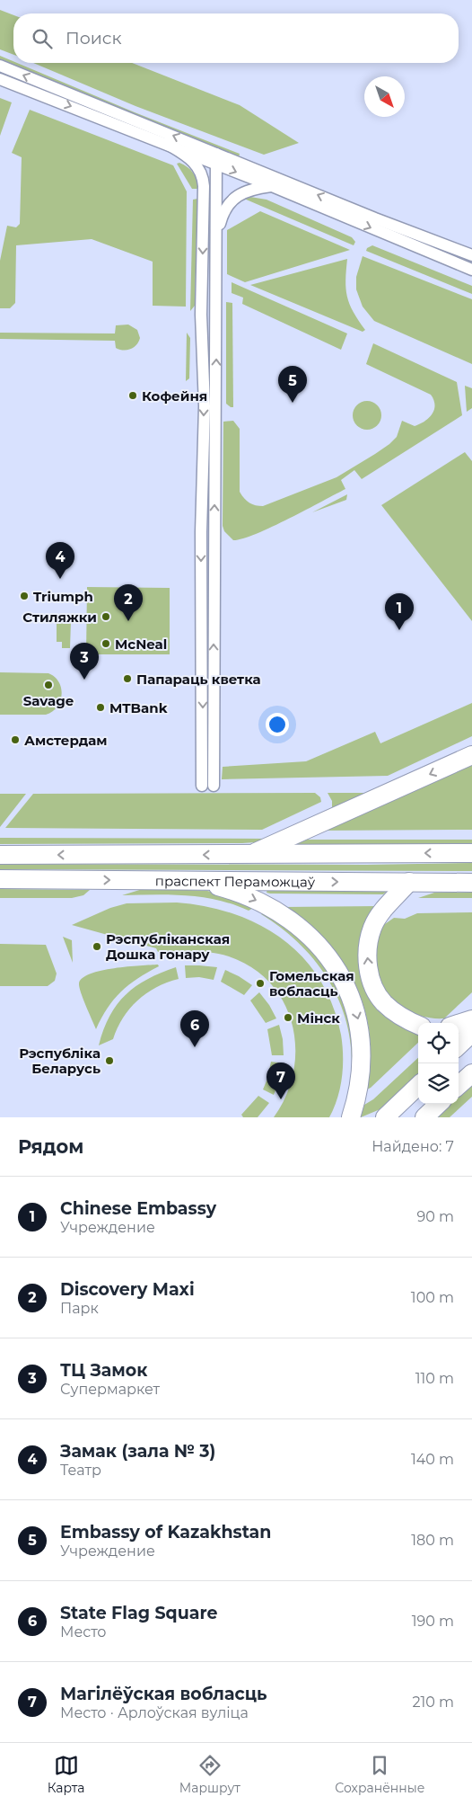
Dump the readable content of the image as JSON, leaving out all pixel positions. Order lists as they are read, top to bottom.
{
  "streets": {
    "main road": ["праспект Пераможцаў"]
  },
  "places": [
    "Кофейня",
    "Triumph",
    "Стиляжки",
    "McNeal",
    "Папараць кветка",
    "Savage",
    "MTBank",
    "Амстердам",
    "Рэспубліканская Дошка гонару",
    "Гомельская вобласць",
    "Мінск",
    "Рэспубліка Беларусь"
  ],
  "north": "bottom right",
  "page": {
    "search": "Поиск",
    "pins": [
      "5",
      "4",
      "2",
      "1",
      "3",
      "6",
      "7"
    ],
    "heading": ["Рядом", "Найдено: 7"],
    "list": [
      {
        "mark": "1",
        "name": "Chinese Embassy",
        "note": "Учреждение",
        "value": "90 m"
      },
      {
        "mark": "2",
        "name": "Discovery Maxi",
        "note": "Парк",
        "value": "100 m"
      },
      {
        "mark": "3",
        "name": "ТЦ Замок",
        "note": "Супермаркет",
        "value": "110 m"
      },
      {
        "mark": "4",
        "name": "Замак (зала № 3)",
        "note": "Театр",
        "value": "140 m"
      },
      {
        "mark": "5",
        "name": "Embassy of Kazakhstan",
        "note": "Учреждение",
        "value": "180 m"
      },
      {
        "mark": "6",
        "name": "State Flag Square",
        "note": "Место",
        "value": "190 m"
      },
      {
        "mark": "7",
        "name": "Магілёўская вобласць",
        "note": "Место · Арлоўская вуліца",
        "value": "210 m"
      }
    ],
    "nav": ["Карта", "Маршрут", "Сохранённые"]
  }
}
